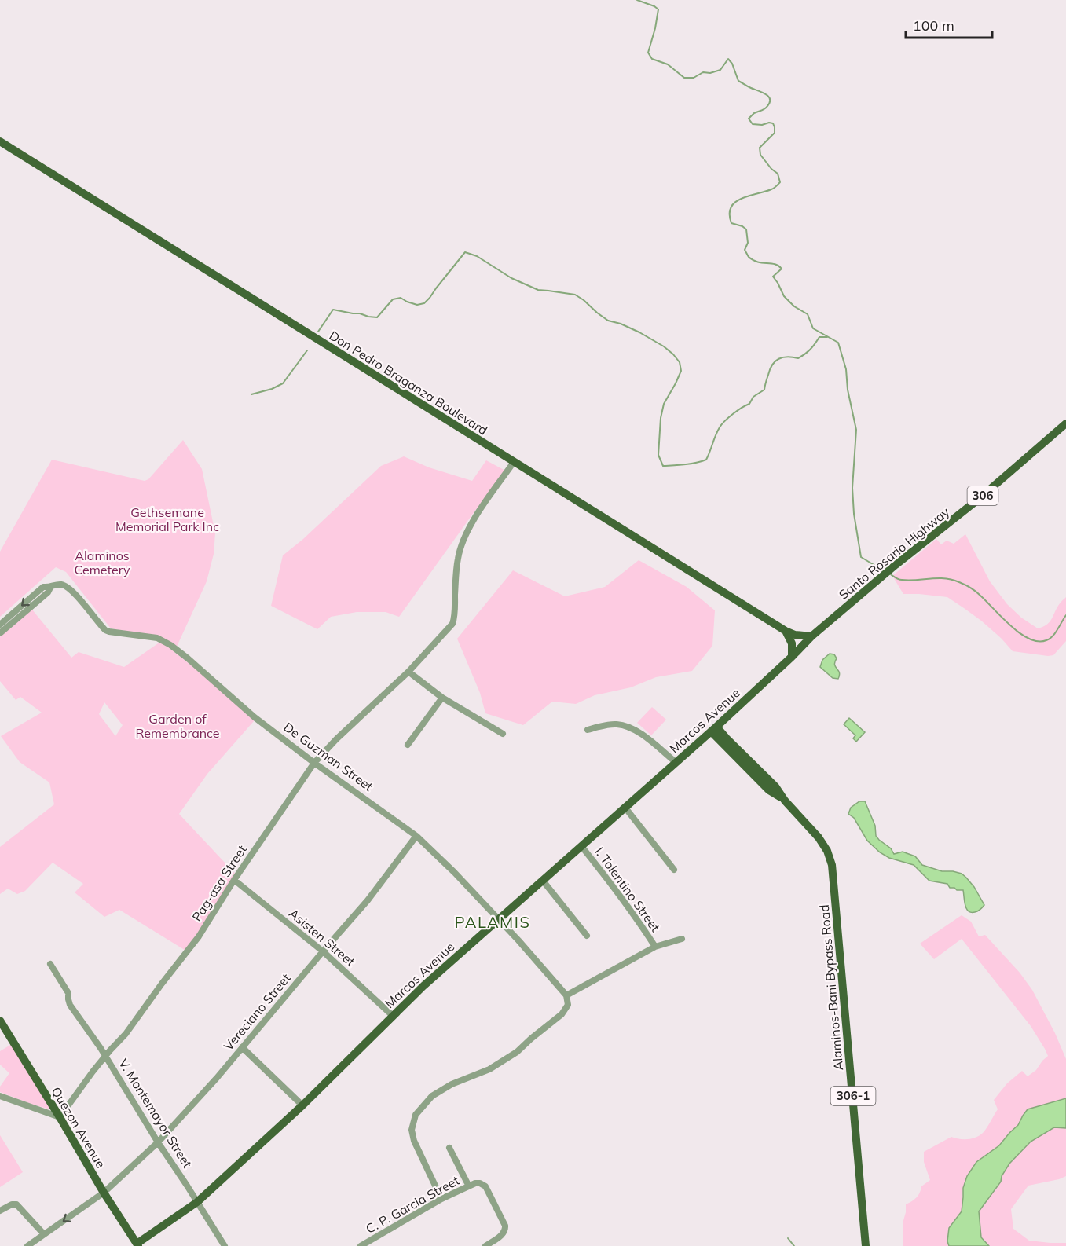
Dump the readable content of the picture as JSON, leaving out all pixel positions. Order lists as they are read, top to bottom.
{
  "streets": {
    "main road": [
      "Don Pedro Braganza Boulevard",
      "306",
      "Santo Rosario Highway",
      "Marcos Avenue",
      "Alaminos-Bani Bypass Road",
      "306-1",
      "Quezon Avenue"
    ],
    "street": [
      "De Guzman Street",
      "Pag-asa Street",
      "I. Tolentino Street",
      "Asisten Street",
      "Vereciano Street",
      "V. Montemayor Street",
      "C. P. Garcia Street"
    ]
  },
  "crossings": [
    ["Don Pedro Braganza Boulevard", "Santo Rosario Highway"],
    ["Don Pedro Braganza Boulevard", "Pag-asa Street"],
    ["Santo Rosario Highway", "Marcos Avenue"],
    ["Marcos Avenue", "De Guzman Street"],
    ["Marcos Avenue", "I. Tolentino Street"],
    ["Marcos Avenue", "Asisten Street"],
    ["Marcos Avenue", "Alaminos-Bani Bypass Road"],
    ["Marcos Avenue", "V. Montemayor Street"],
    ["Marcos Avenue", "Quezon Avenue"],
    ["De Guzman Street", "Pag-asa Street"],
    ["De Guzman Street", "Vereciano Street"],
    ["Pag-asa Street", "Asisten Street"],
    ["Pag-asa Street", "V. Montemayor Street"],
    ["Pag-asa Street", "Quezon Avenue"],
    ["Asisten Street", "Vereciano Street"],
    ["Vereciano Street", "V. Montemayor Street"],
    ["Vereciano Street", "Quezon Avenue"]
  ],
  "districts": ["PALAMIS"],
  "parks": ["Gethsemane Memorial Park Inc", "Alaminos Cemetery", "Garden of Remembrance"],
  "scale_bar": "100 m"
}
